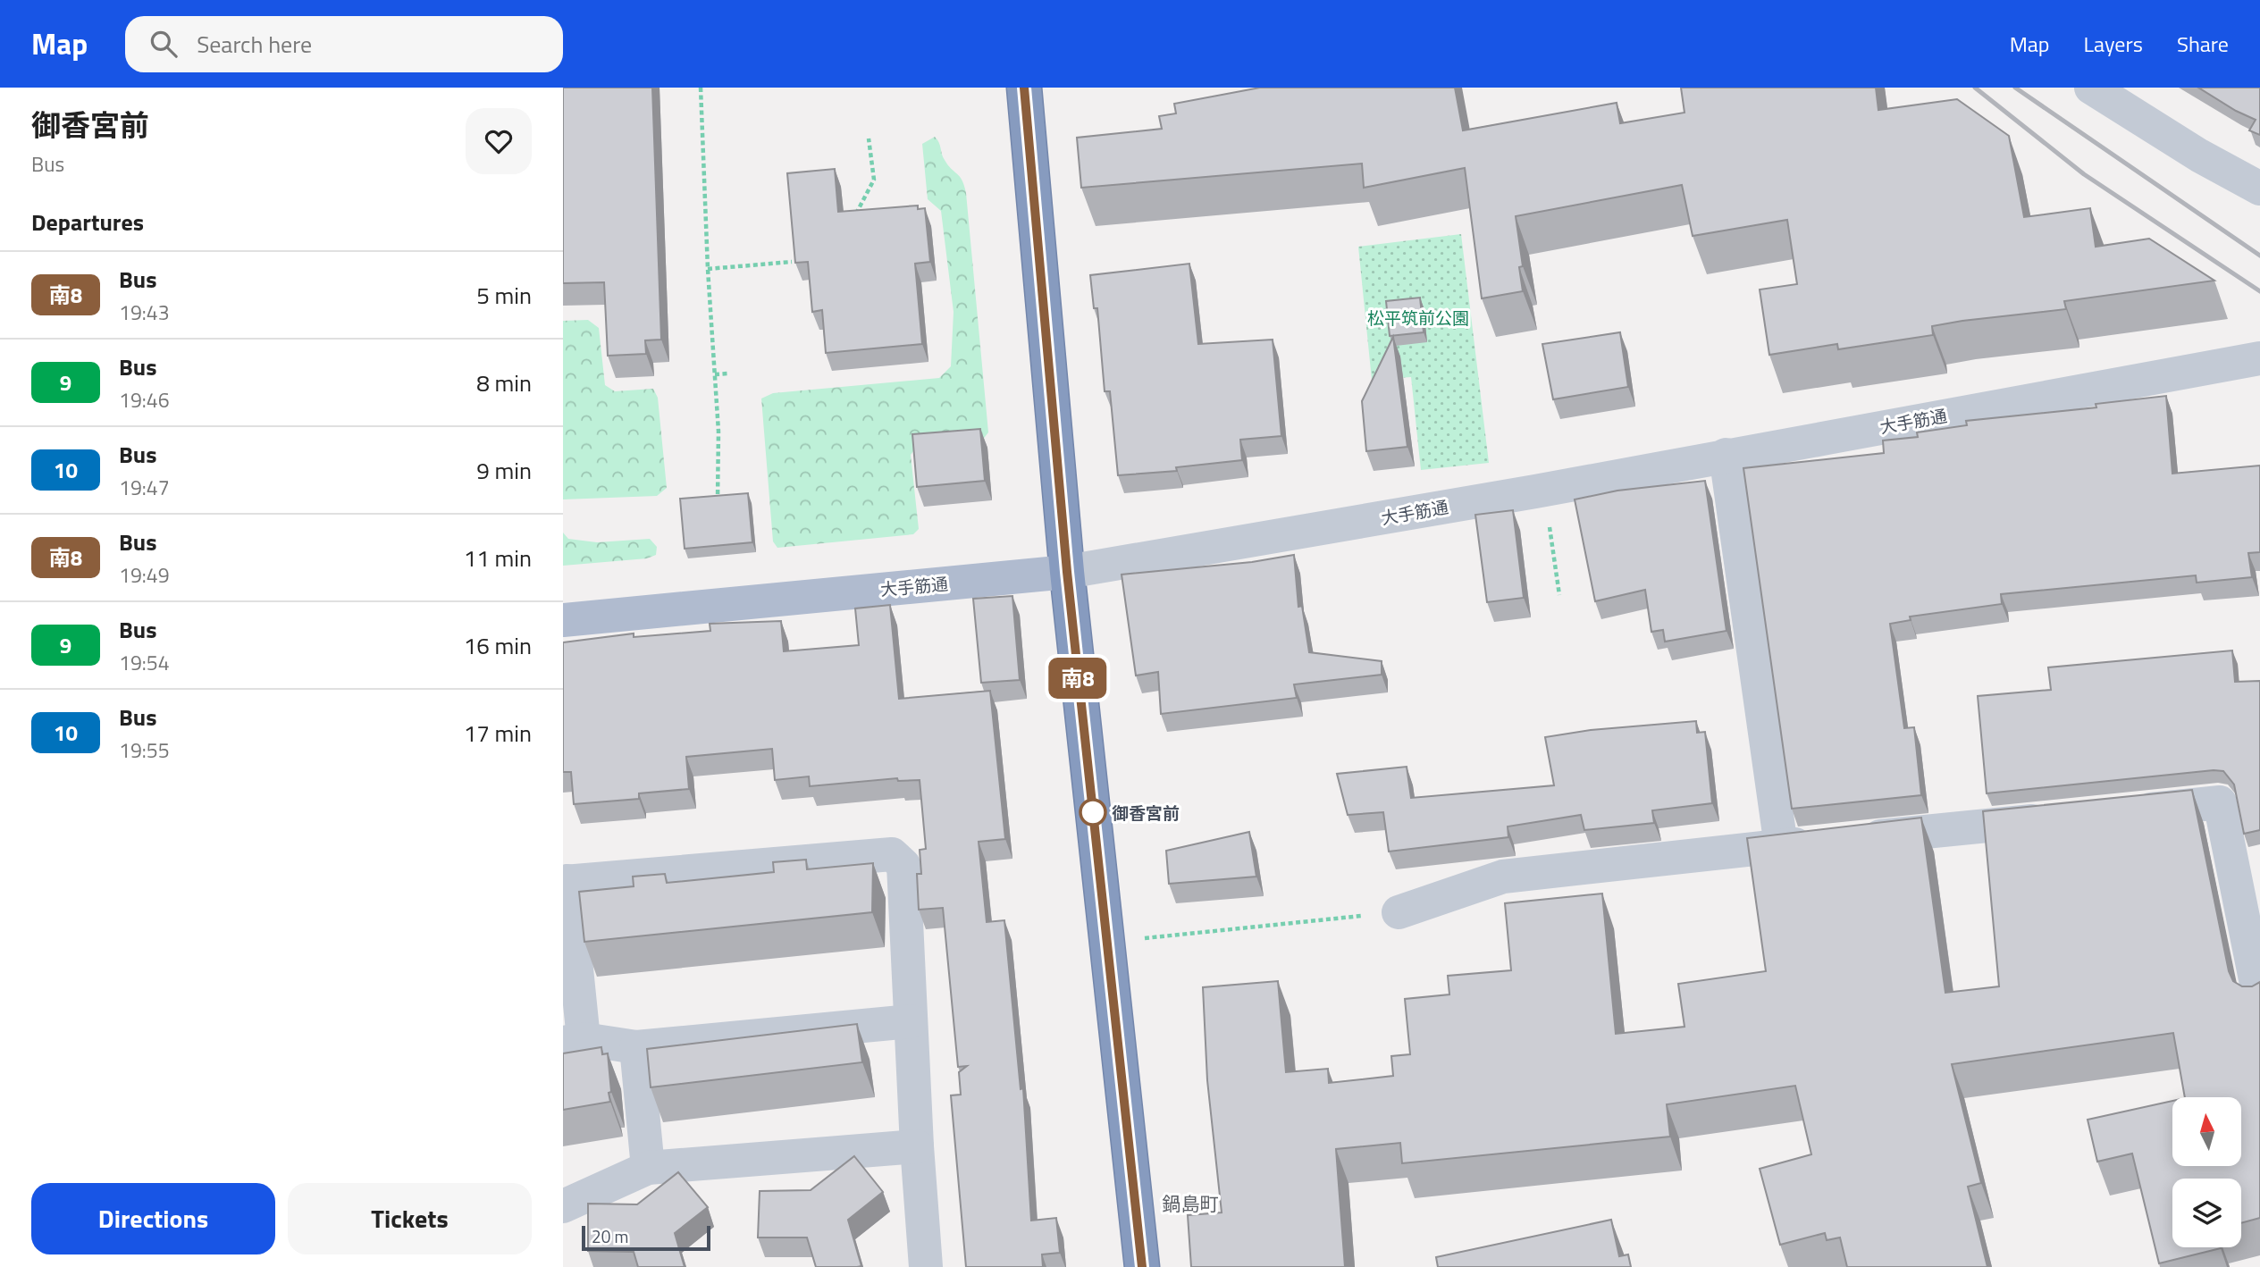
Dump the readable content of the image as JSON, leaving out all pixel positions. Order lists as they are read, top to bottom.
{
  "streets": {
    "main road": ["大手筋通"]
  },
  "districts": ["鍋島町"],
  "parks": ["松平筑前公園"],
  "places": ["御香宮前"],
  "lines": ["bus line 南8"],
  "scale_bar": "20 m",
  "north": "top",
  "page": {
    "header": "Map",
    "search": "Search here",
    "nav": ["Map", "Layers", "Share"],
    "heading": [
      ["御香宮前", "Bus"],
      "Departures"
    ],
    "on_map": "南8",
    "list": [
      {
        "mark": "南8",
        "name": "Bus",
        "note": "19:43",
        "value": "5 min"
      },
      {
        "mark": "9",
        "name": "Bus",
        "note": "19:46",
        "value": "8 min"
      },
      {
        "mark": "10",
        "name": "Bus",
        "note": "19:47",
        "value": "9 min"
      },
      {
        "mark": "南8",
        "name": "Bus",
        "note": "19:49",
        "value": "11 min"
      },
      {
        "mark": "9",
        "name": "Bus",
        "note": "19:54",
        "value": "16 min"
      },
      {
        "mark": "10",
        "name": "Bus",
        "note": "19:55",
        "value": "17 min"
      }
    ],
    "buttons": ["Directions", "Tickets"],
    "scale": "20 m"
  }
}
